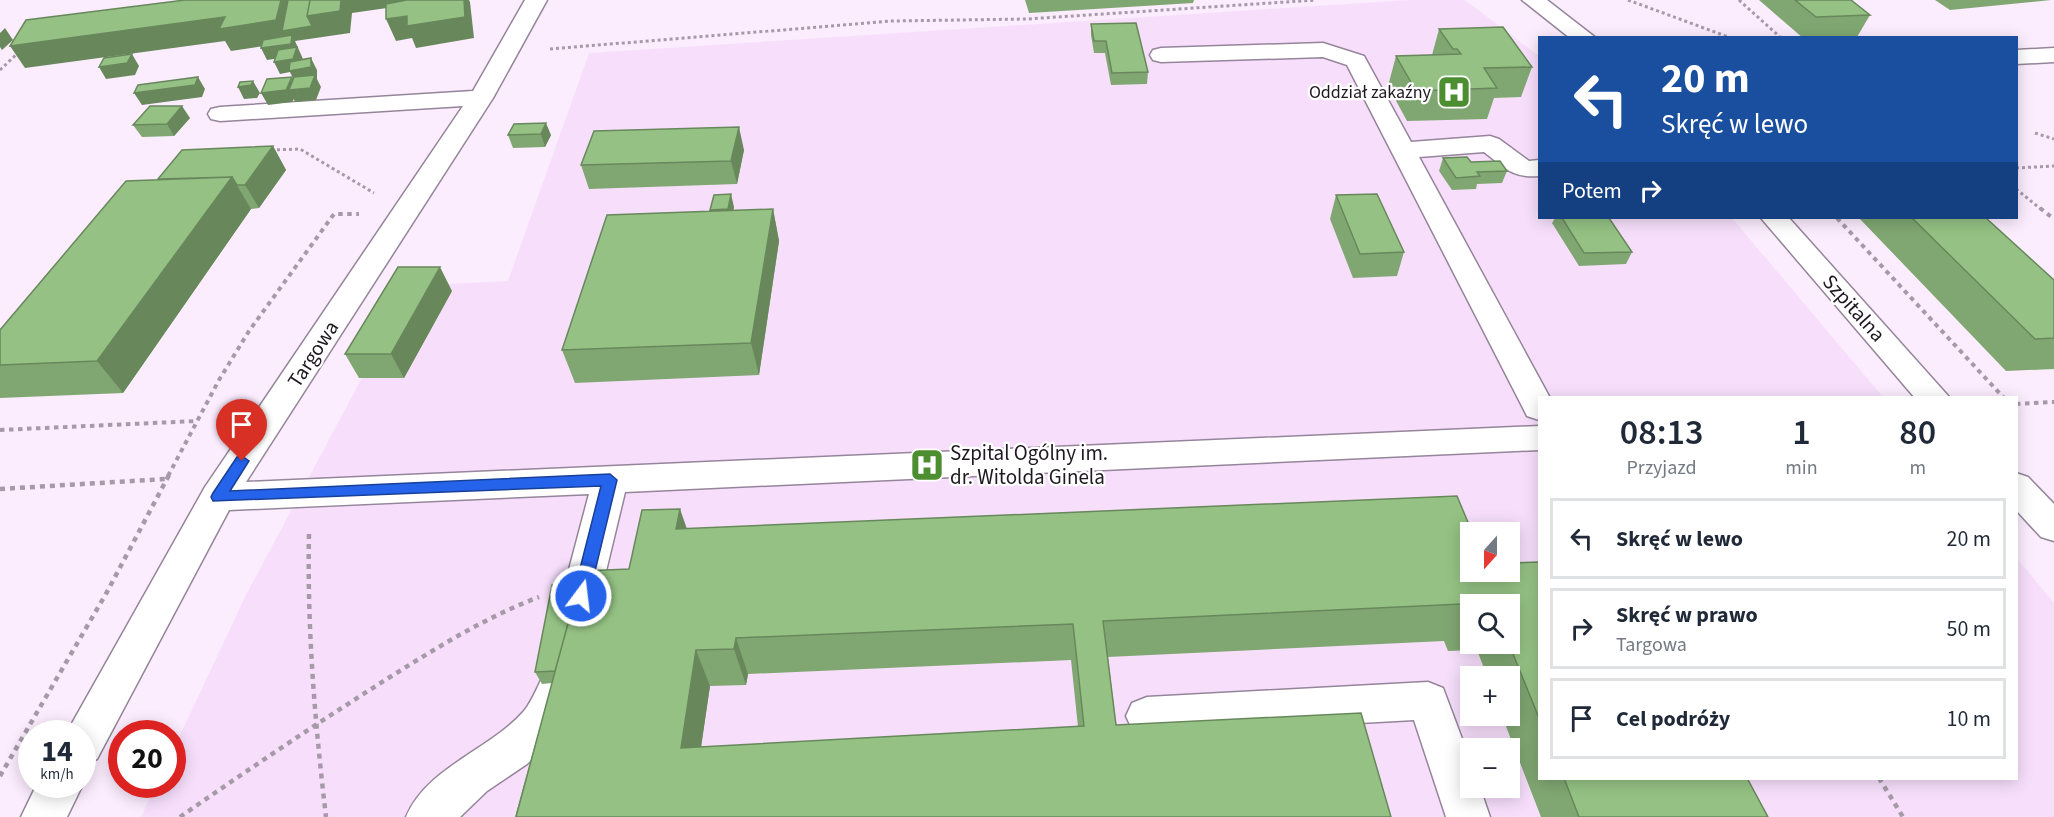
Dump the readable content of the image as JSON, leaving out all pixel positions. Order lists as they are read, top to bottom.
{
  "streets": {
    "street": ["Szpitalna", "Targowa"]
  },
  "places": {
    "hospital": ["Oddział zakaźny", "Szpital Ogólny im. dr. Witolda Ginela"]
  },
  "north": "bottom",
  "page": {
    "turn": ["20 m", "Skręć w lewo"],
    "then": "Potem",
    "eta": [
      "08:13",
      "Przyjazd",
      "1",
      "min",
      "80",
      "m"
    ],
    "list": [
      {
        "name": "Skręć w lewo",
        "value": "20 m"
      },
      {
        "name": "Skręć w prawo",
        "note": "Targowa",
        "value": "50 m"
      },
      {
        "name": "Cel podróży",
        "value": "10 m"
      }
    ],
    "map_buttons": ["+", "−"],
    "speed": "14 km/h",
    "limit": "20"
  }
}
